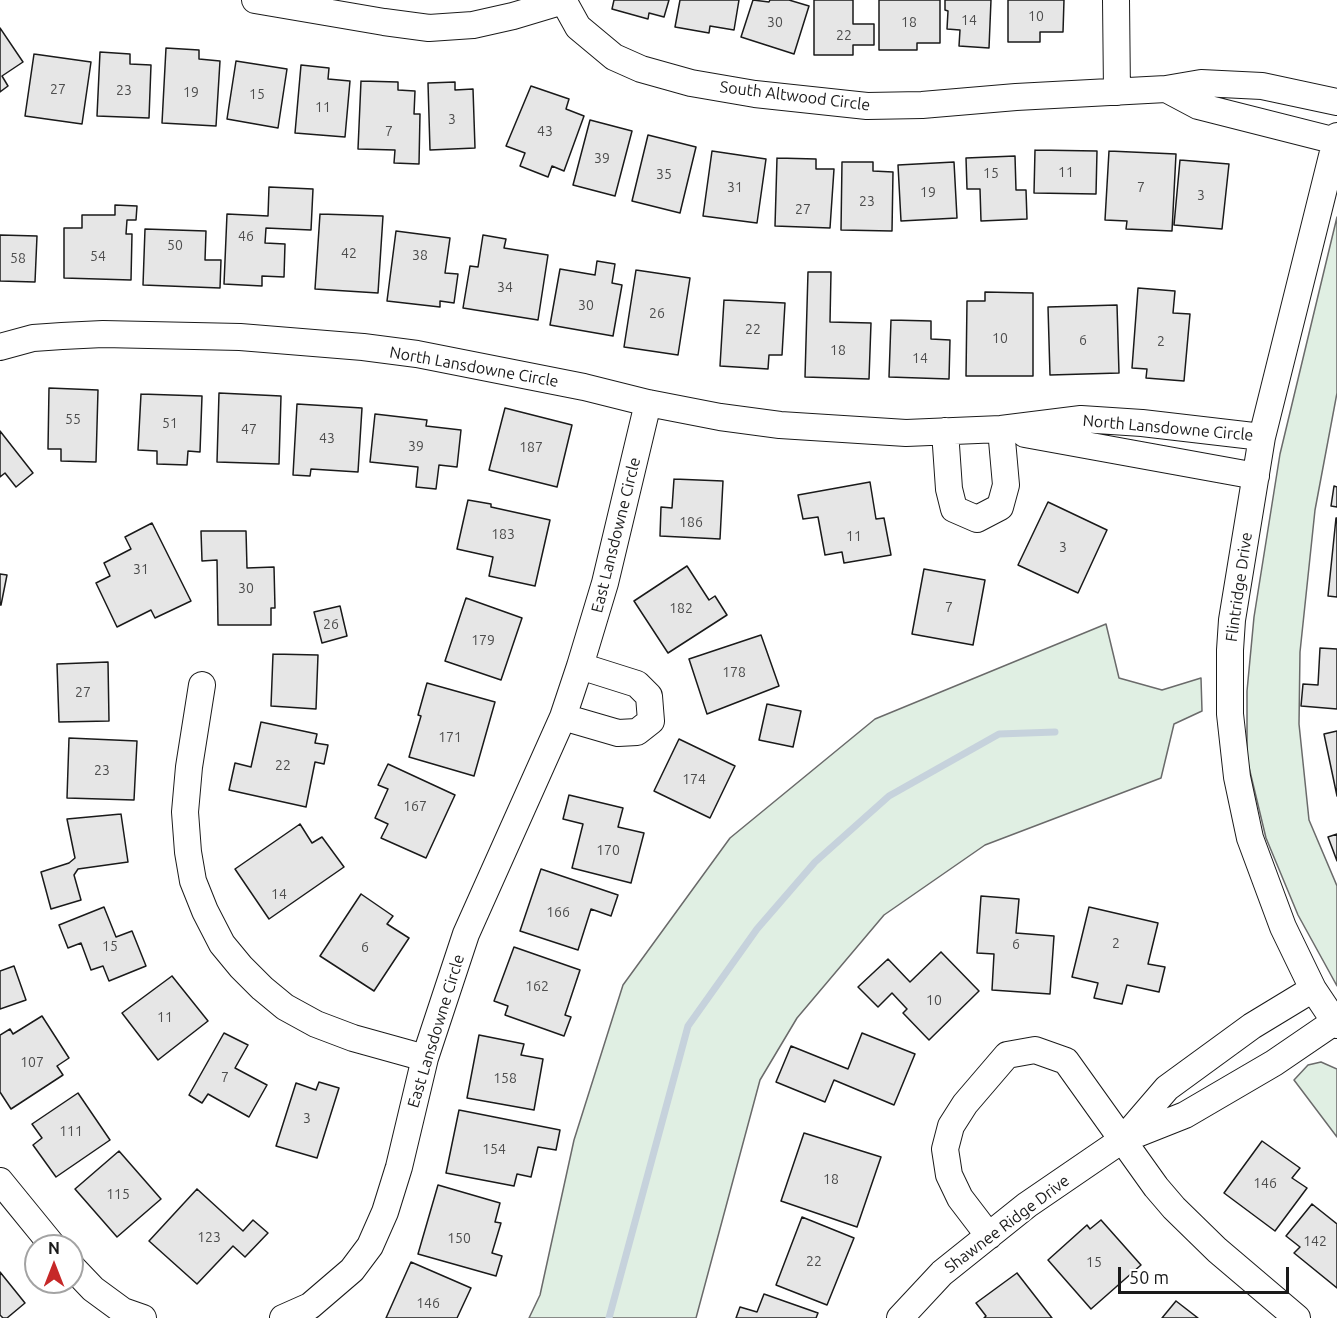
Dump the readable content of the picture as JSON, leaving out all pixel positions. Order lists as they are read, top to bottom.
{
  "streets": {
    "street": [
      "South Altwood Circle",
      "North Lansdowne Circle",
      "East Lansdowne Circle",
      "Flintridge Drive",
      "Shawnee Ridge Drive"
    ]
  },
  "crossings": [
    ["North Lansdowne Circle", "East Lansdowne Circle"],
    ["North Lansdowne Circle", "Flintridge Drive"],
    ["Flintridge Drive", "Shawnee Ridge Drive"]
  ],
  "house_numbers": [
    "10",
    "14",
    "30",
    "18",
    "22",
    "27",
    "23",
    "19",
    "15",
    "11",
    "3",
    "7",
    "43",
    "39",
    "11",
    "15",
    "35",
    "31",
    "7",
    "19",
    "3",
    "23",
    "27",
    "46",
    "50",
    "42",
    "38",
    "54",
    "58",
    "34",
    "30",
    "26",
    "22",
    "10",
    "6",
    "2",
    "18",
    "14",
    "55",
    "51",
    "47",
    "43",
    "39",
    "187",
    "186",
    "183",
    "11",
    "3",
    "31",
    "30",
    "7",
    "182",
    "26",
    "179",
    "178",
    "27",
    "171",
    "22",
    "23",
    "174",
    "167",
    "170",
    "14",
    "166",
    "2",
    "6",
    "15",
    "6",
    "162",
    "10",
    "11",
    "107",
    "7",
    "158",
    "3",
    "111",
    "154",
    "18",
    "146",
    "115",
    "123",
    "150",
    "142",
    "22",
    "15",
    "146"
  ],
  "scale_bar": "50 m",
  "north": "top"
}
